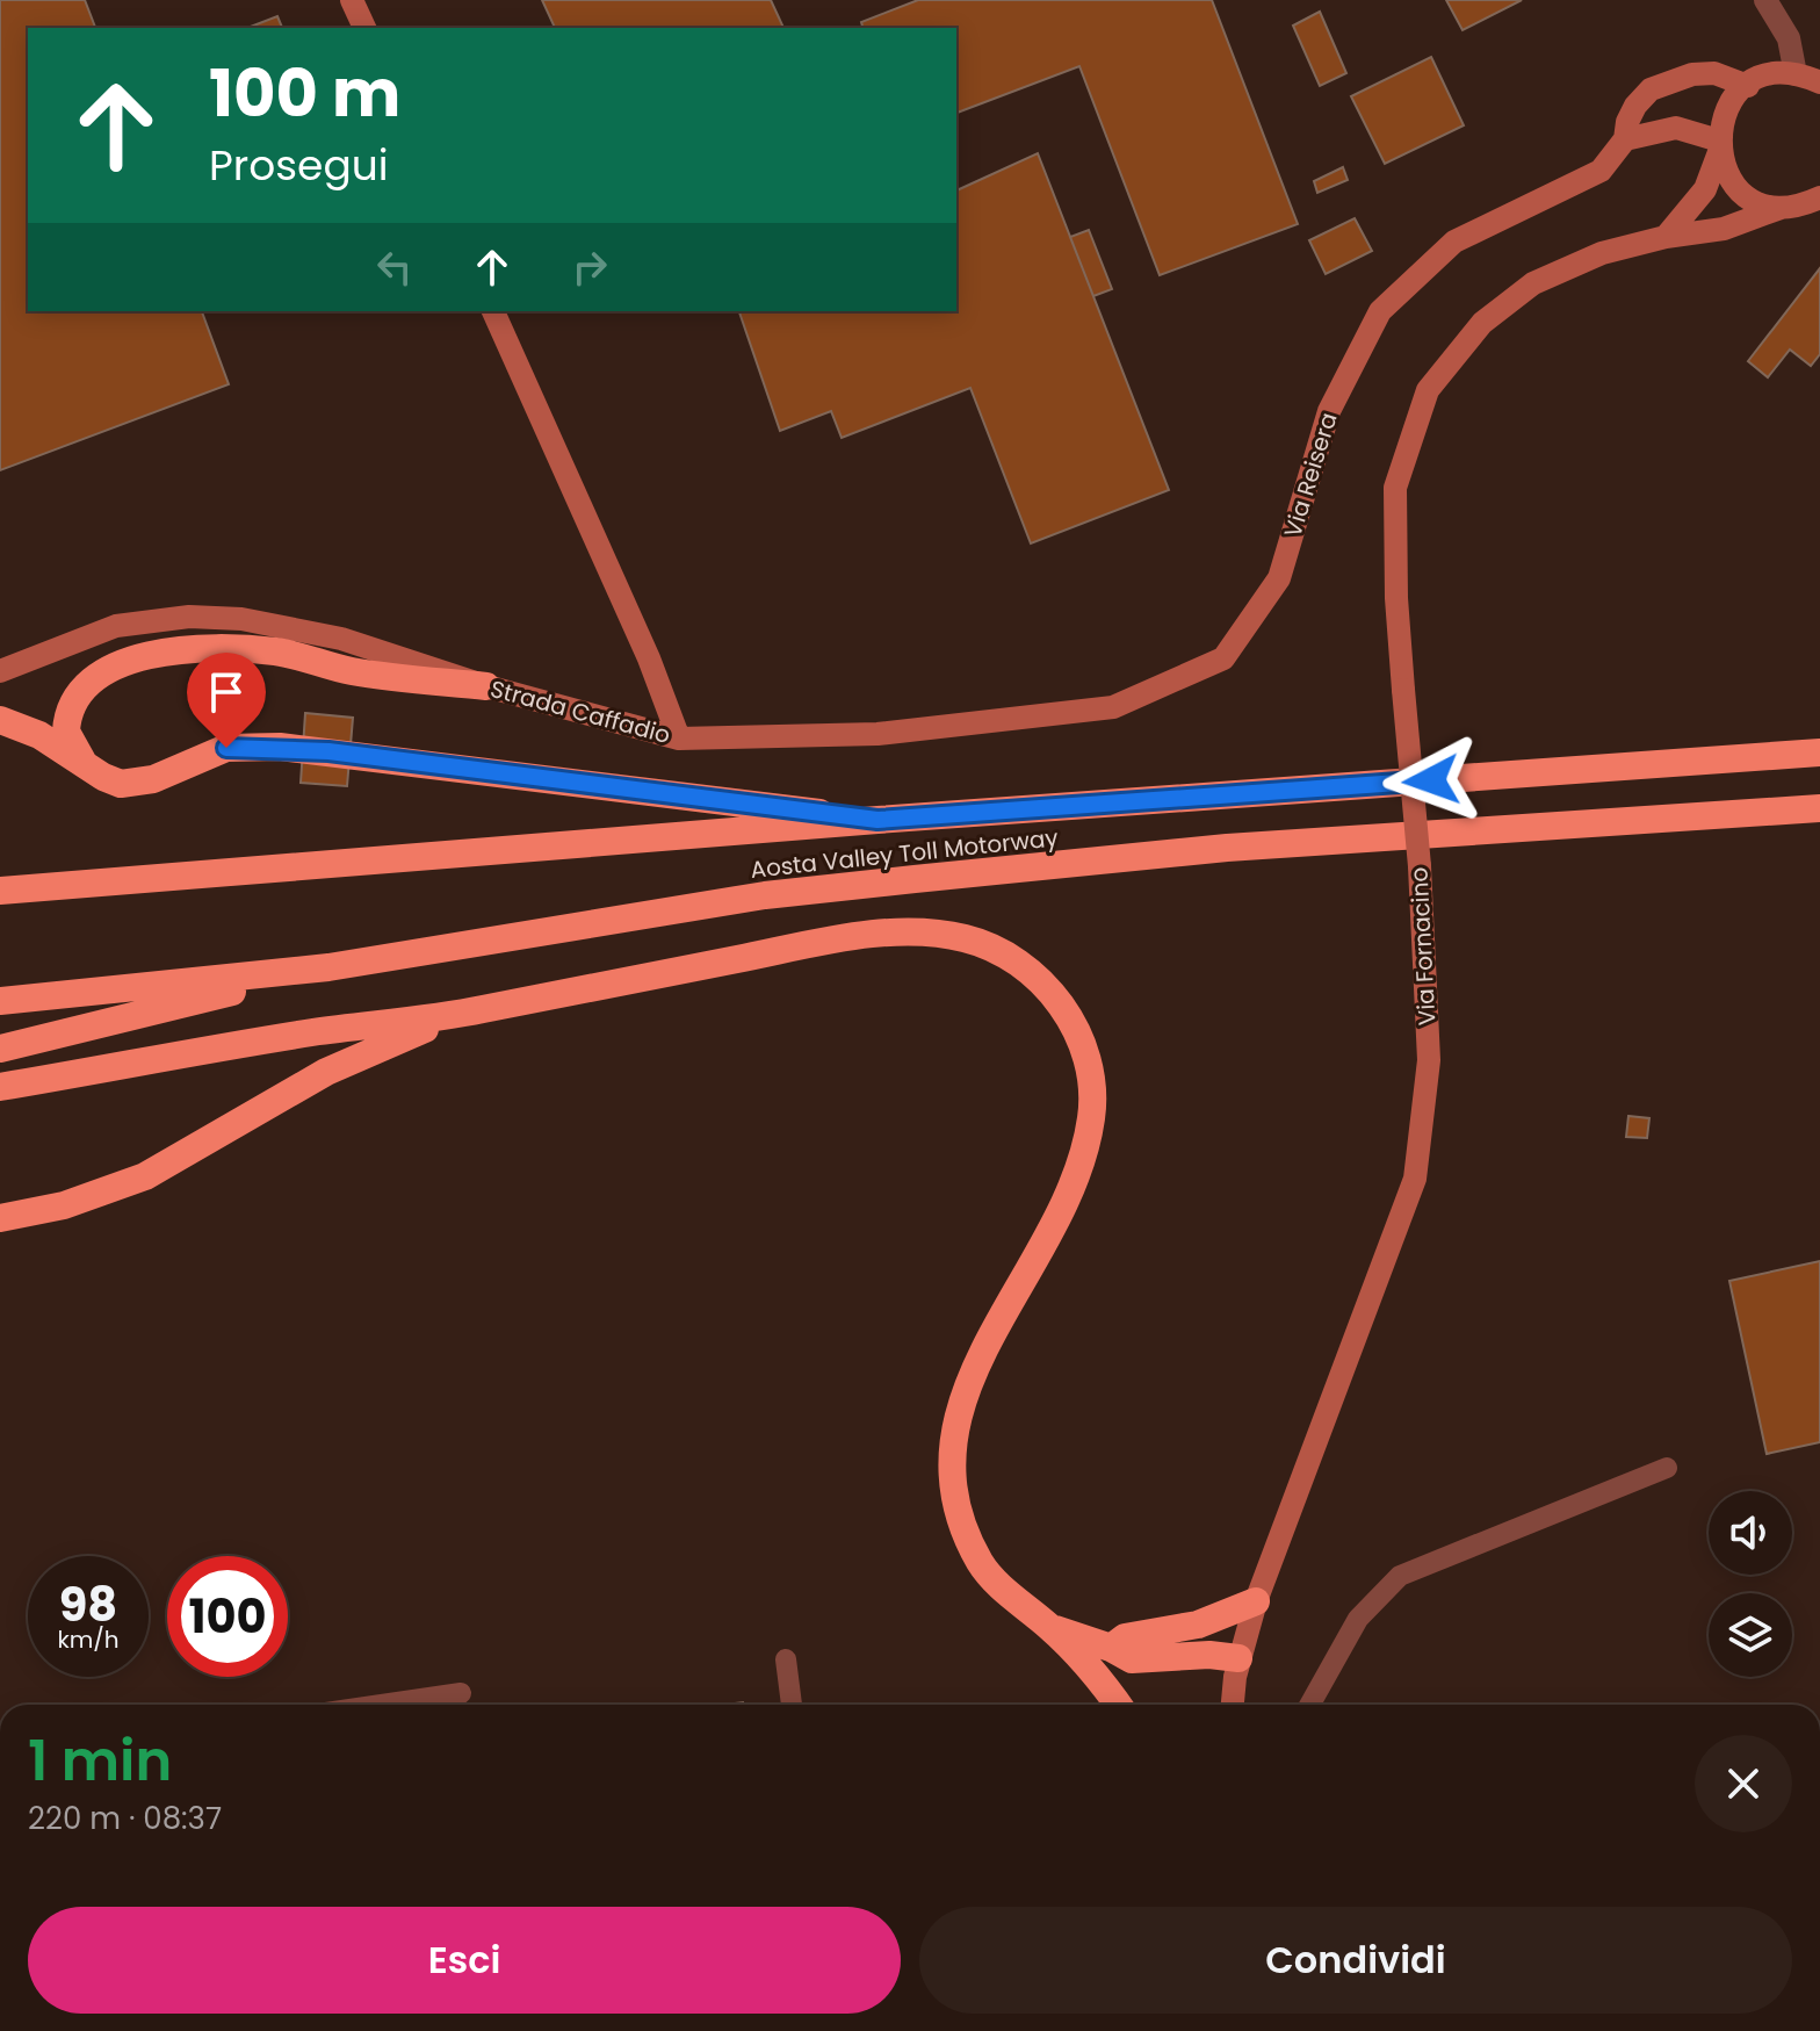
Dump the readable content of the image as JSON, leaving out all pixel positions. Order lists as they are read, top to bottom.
{
  "streets": {
    "highway": ["Aosta Valley Toll Motorway"],
    "street": ["Via Reisera", "Strada Caffadio", "Via Fornacino"]
  },
  "crossings": [
    ["Via Reisera", "Strada Caffadio"]
  ],
  "page": {
    "turn": ["100 m", "Prosegui"],
    "speed": "98 km/h",
    "limit": "100",
    "heading": ["1 min", "220 m · 08:37"],
    "buttons": ["Esci", "Condividi"]
  }
}
